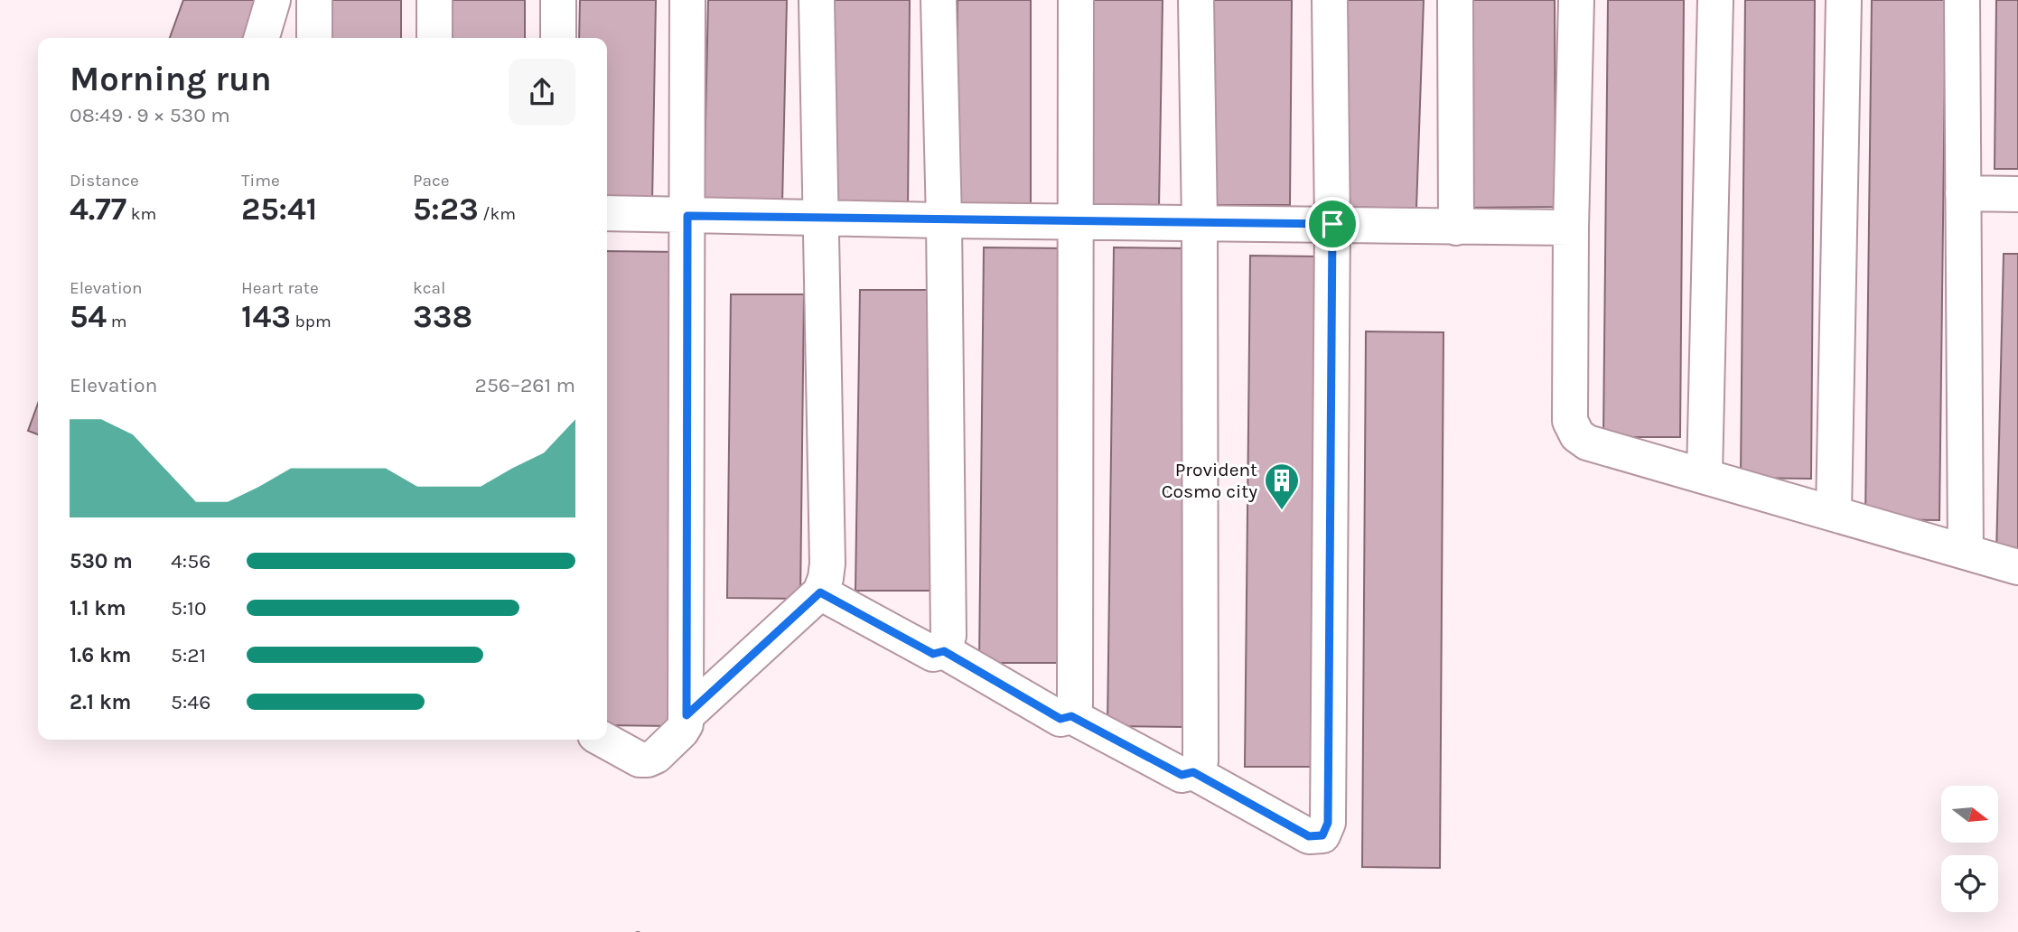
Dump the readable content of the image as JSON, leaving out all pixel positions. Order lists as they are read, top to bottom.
{
  "places": {
    "building": ["Provident Cosmo city"]
  },
  "north": "right",
  "page": {
    "heading": ["Morning run", "08:49 · 9 × 530 m"],
    "stats": [
      ["Distance", "4.77 km"],
      ["Time", "25:41"],
      ["Pace", "5:23 /km"],
      ["Elevation", "54 m"],
      ["Heart rate", "143 bpm"],
      ["kcal", "338"]
    ],
    "chart": ["Elevation", "256–261 m"],
    "list": [
      {
        "name": "530 m",
        "note": "4:56"
      },
      {
        "name": "1.1 km",
        "note": "5:10"
      },
      {
        "name": "1.6 km",
        "note": "5:21"
      },
      {
        "name": "2.1 km",
        "note": "5:46"
      }
    ]
  }
}
